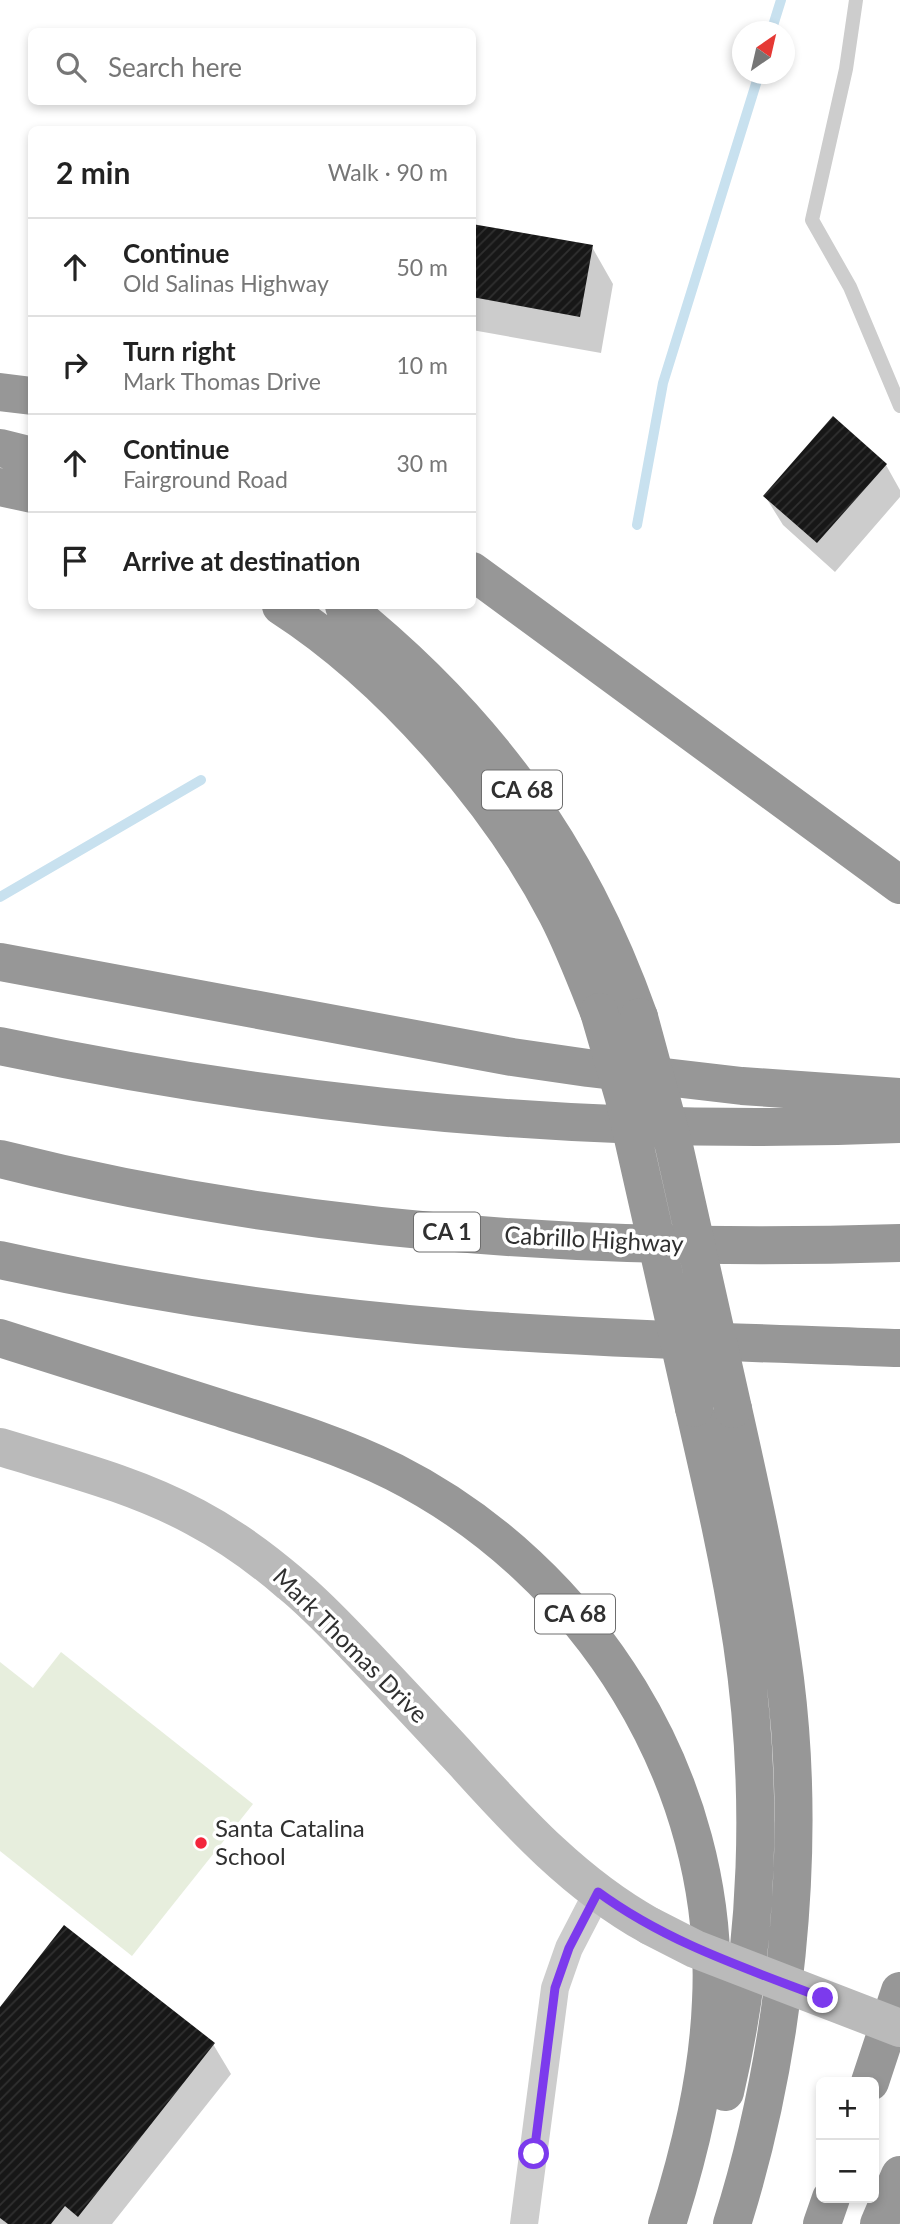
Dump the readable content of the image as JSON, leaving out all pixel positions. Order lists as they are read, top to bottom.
{
  "streets": {
    "highway": ["CA 68", "CA 1", "Cabrillo Highway"],
    "street": ["Mark Thomas Drive"]
  },
  "places": ["Santa Catalina School"],
  "north": "top right",
  "page": {
    "search": "Search here",
    "heading": ["2 min", "Walk · 90 m"],
    "list": [
      ["Continue", "Old Salinas Highway", "50 m"],
      ["Turn right", "Mark Thomas Drive", "10 m"],
      ["Continue", "Fairground Road", "30 m"],
      "Arrive at destination"
    ],
    "map_buttons": ["+", "−"]
  }
}
